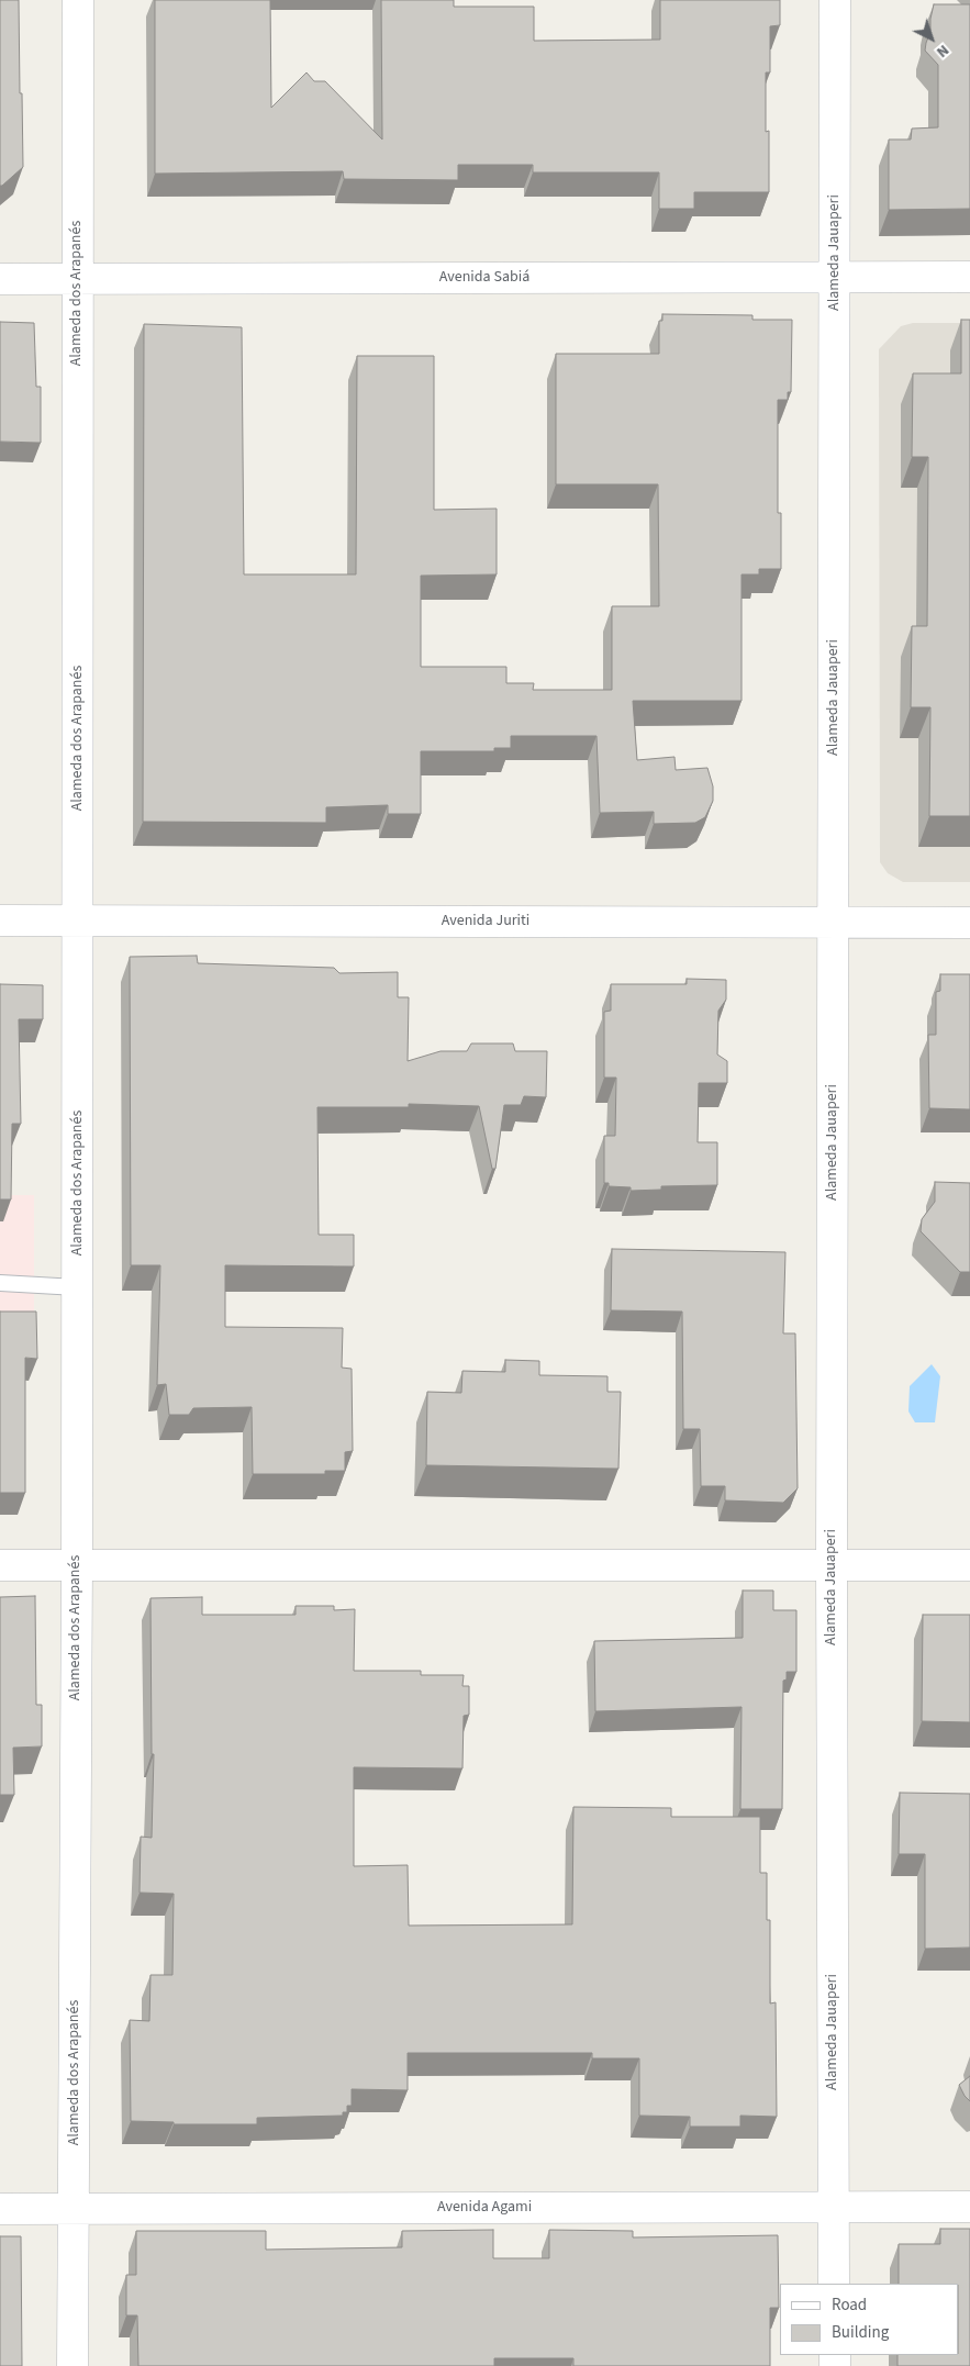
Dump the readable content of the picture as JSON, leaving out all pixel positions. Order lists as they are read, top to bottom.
{
  "streets": {
    "street": [
      "Alameda Jauaperi",
      "Avenida Sabiá",
      "Alameda dos Arapanés",
      "Avenida Juriti",
      "Avenida Agami"
    ]
  },
  "crossings": [
    ["Alameda Jauaperi", "Avenida Sabiá"],
    ["Alameda Jauaperi", "Avenida Juriti"],
    ["Alameda Jauaperi", "Avenida Agami"],
    ["Avenida Sabiá", "Alameda dos Arapanés"],
    ["Alameda dos Arapanés", "Avenida Juriti"],
    ["Alameda dos Arapanés", "Avenida Agami"]
  ],
  "legend": ["Road", "Building"],
  "north": "bottom right"
}
